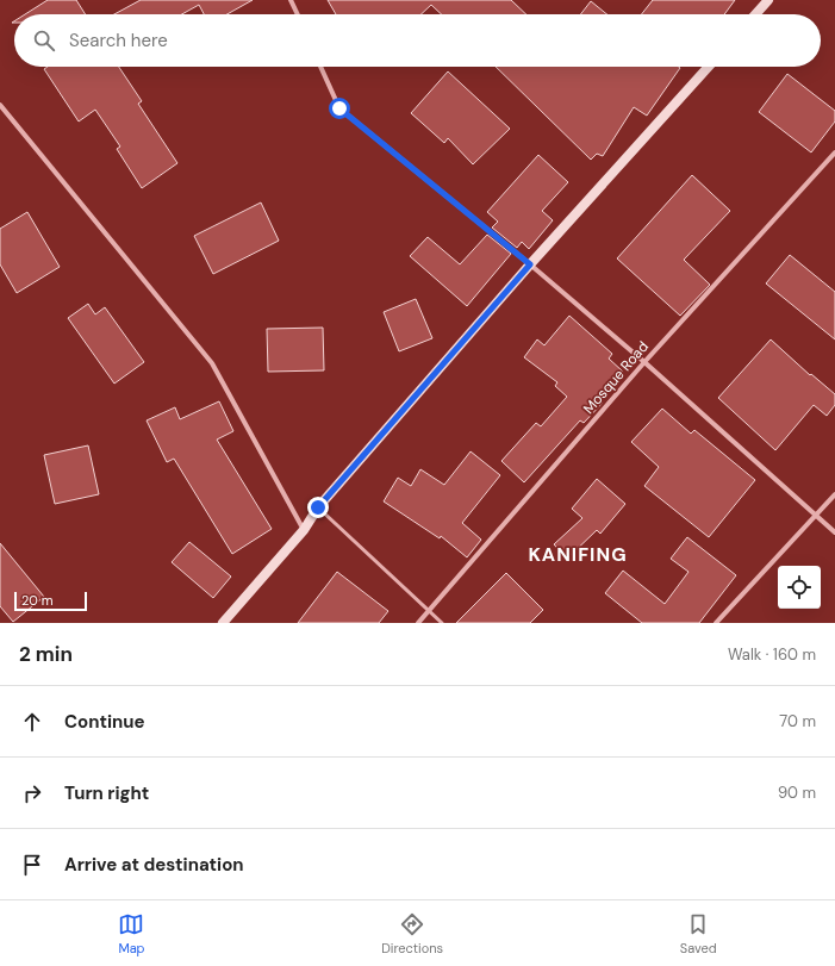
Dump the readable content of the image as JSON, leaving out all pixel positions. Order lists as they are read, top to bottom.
{
  "streets": {
    "street": ["Mosque Road"]
  },
  "districts": ["KANIFING"],
  "scale_bar": "20 m",
  "page": {
    "search": "Search here",
    "scale": "20 m",
    "heading": ["2 min", "Walk · 160 m"],
    "list": [
      ["Continue", "70 m"],
      ["Turn right", "90 m"],
      "Arrive at destination"
    ],
    "nav": ["Map", "Directions", "Saved"]
  }
}
